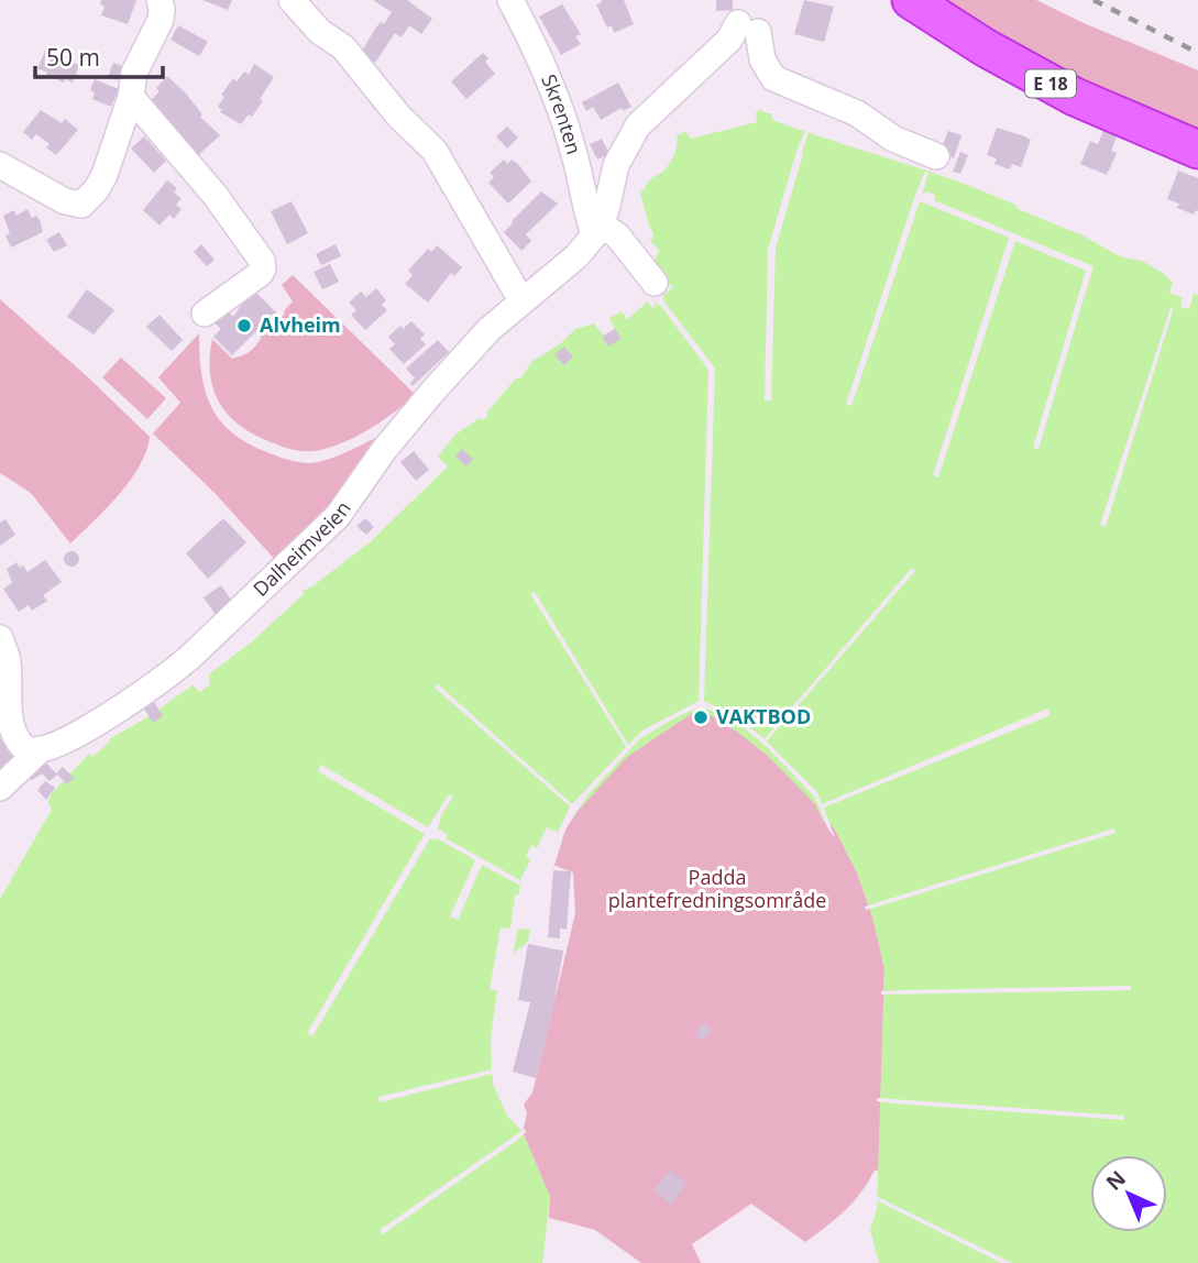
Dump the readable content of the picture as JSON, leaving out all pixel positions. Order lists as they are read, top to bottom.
{
  "streets": {
    "highway": ["E 18"],
    "street": ["Skrenten", "Dalheimveien"]
  },
  "crossings": [
    ["Skrenten", "Dalheimveien"]
  ],
  "parks": ["Padda plantefredningsområde"],
  "places": ["Alvheim", "VAKTBOD"],
  "scale_bar": "50 m",
  "north": "top left"
}
